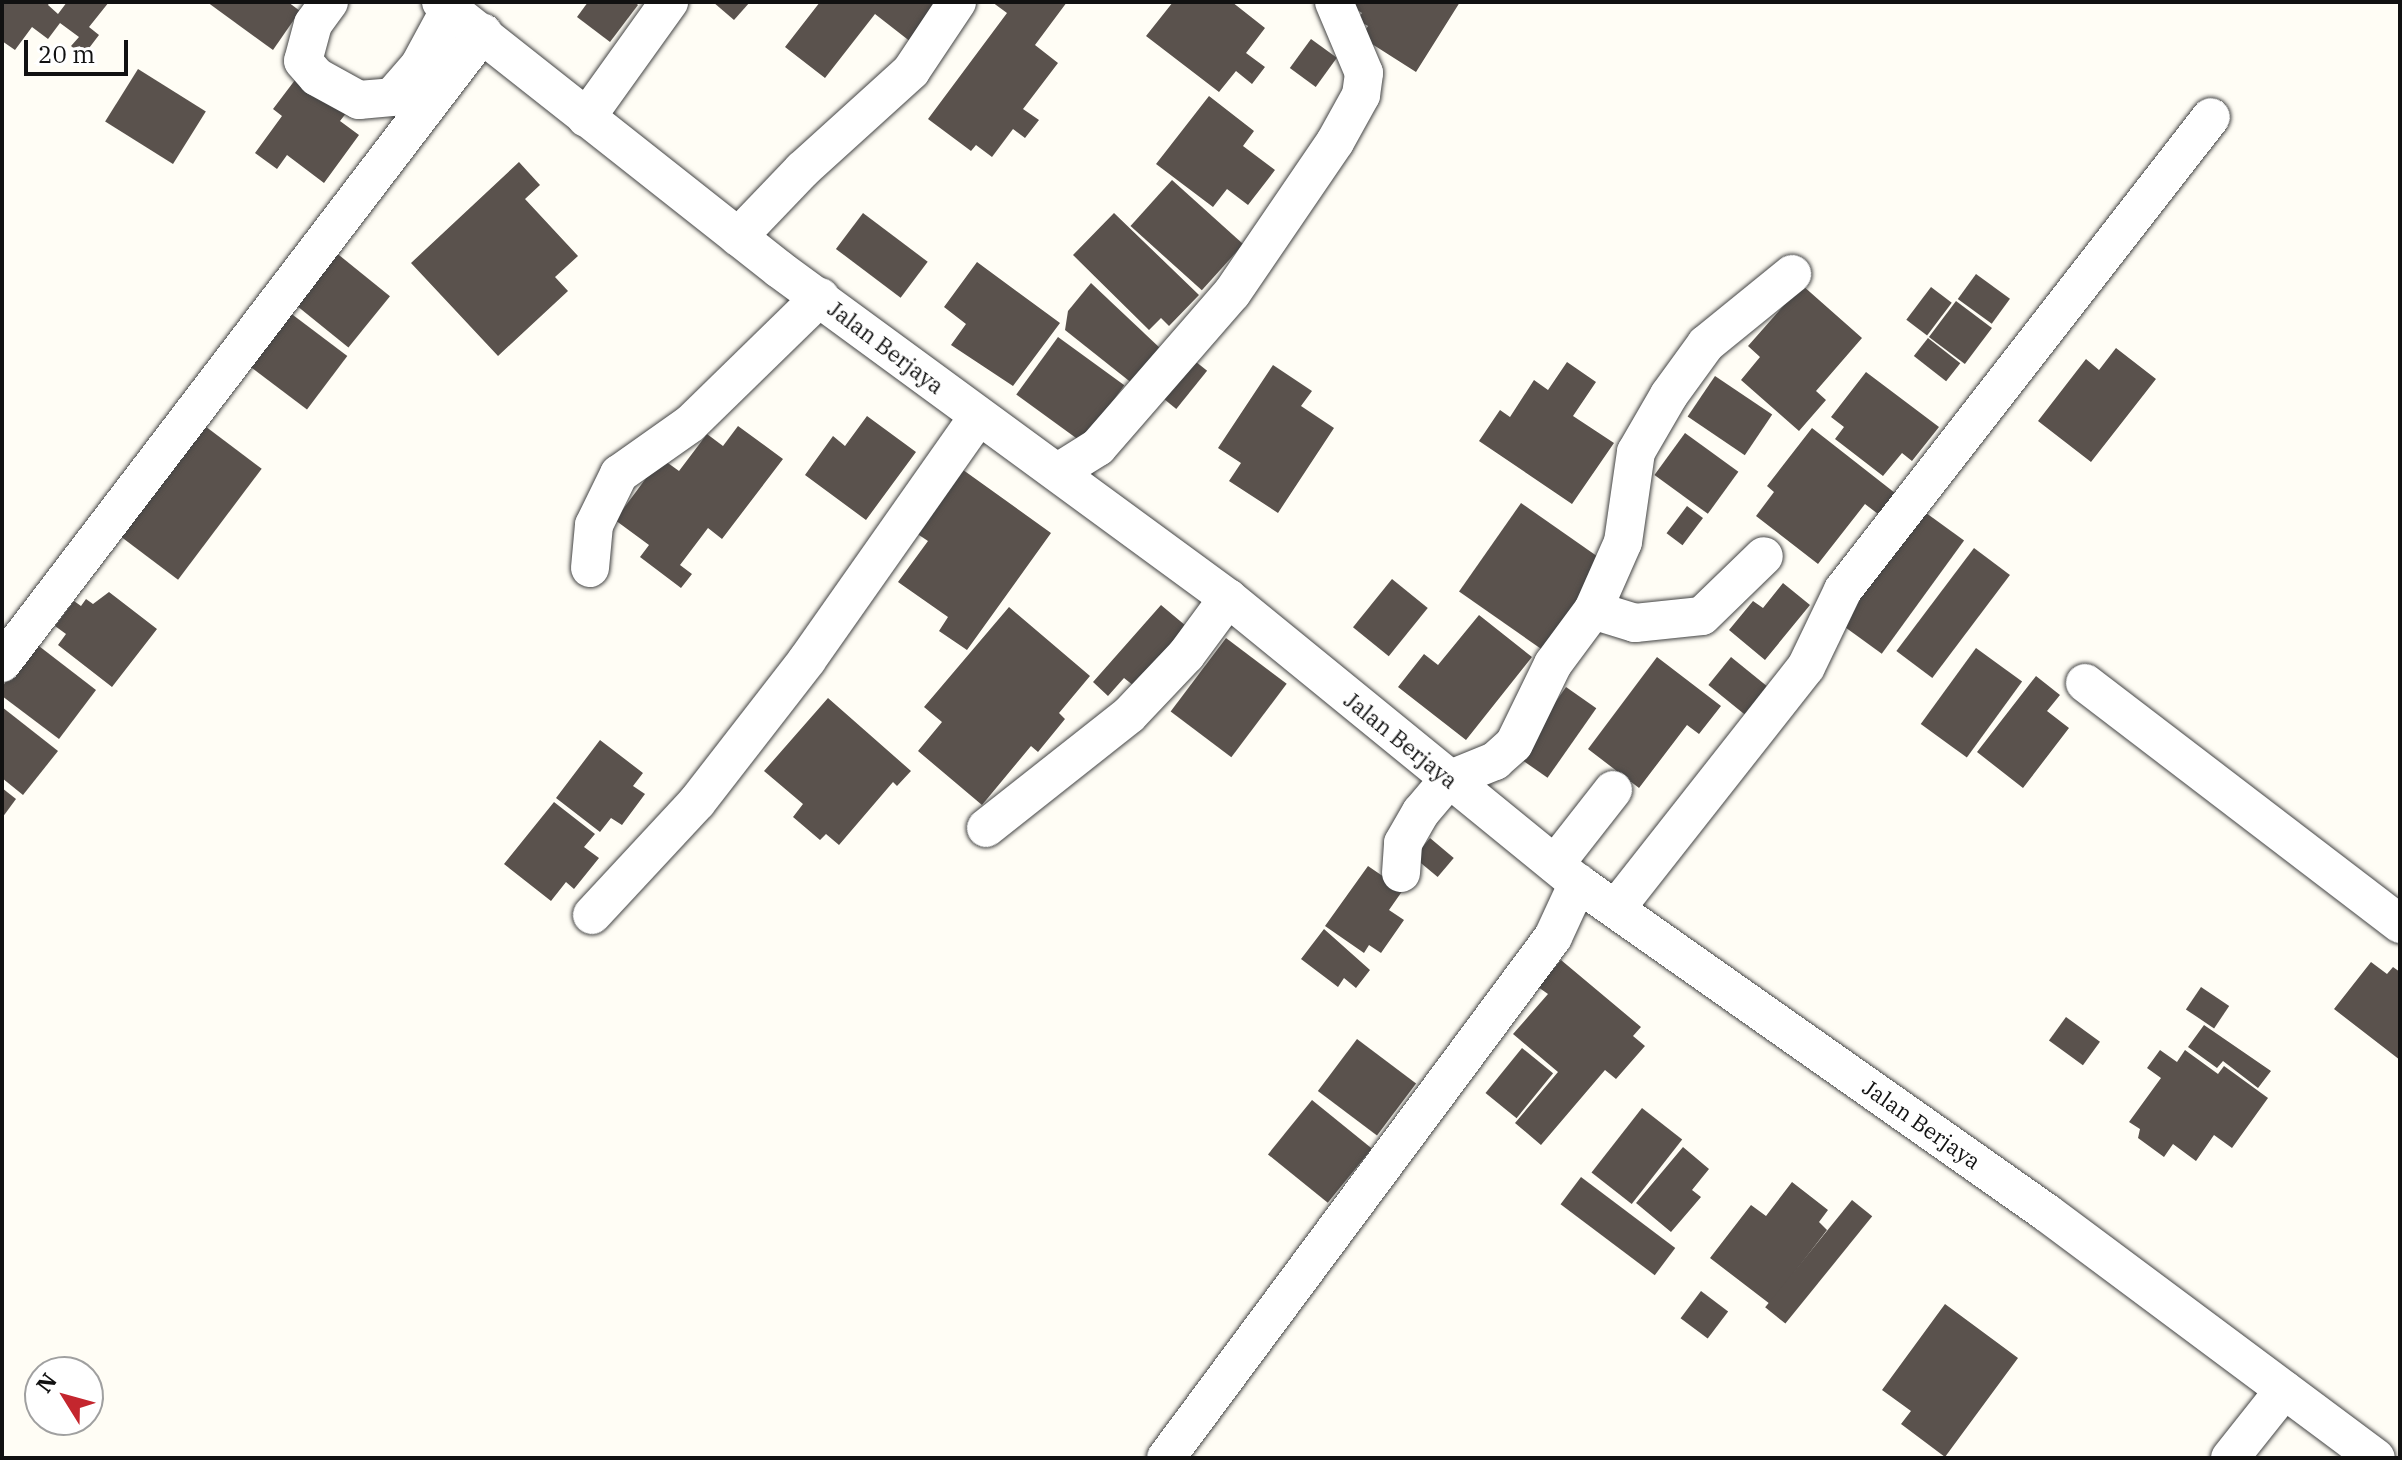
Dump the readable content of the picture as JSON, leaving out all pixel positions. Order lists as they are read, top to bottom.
{
  "streets": {
    "street": ["Jalan Berjaya"]
  },
  "scale_bar": "20 m",
  "north": "top left"
}
